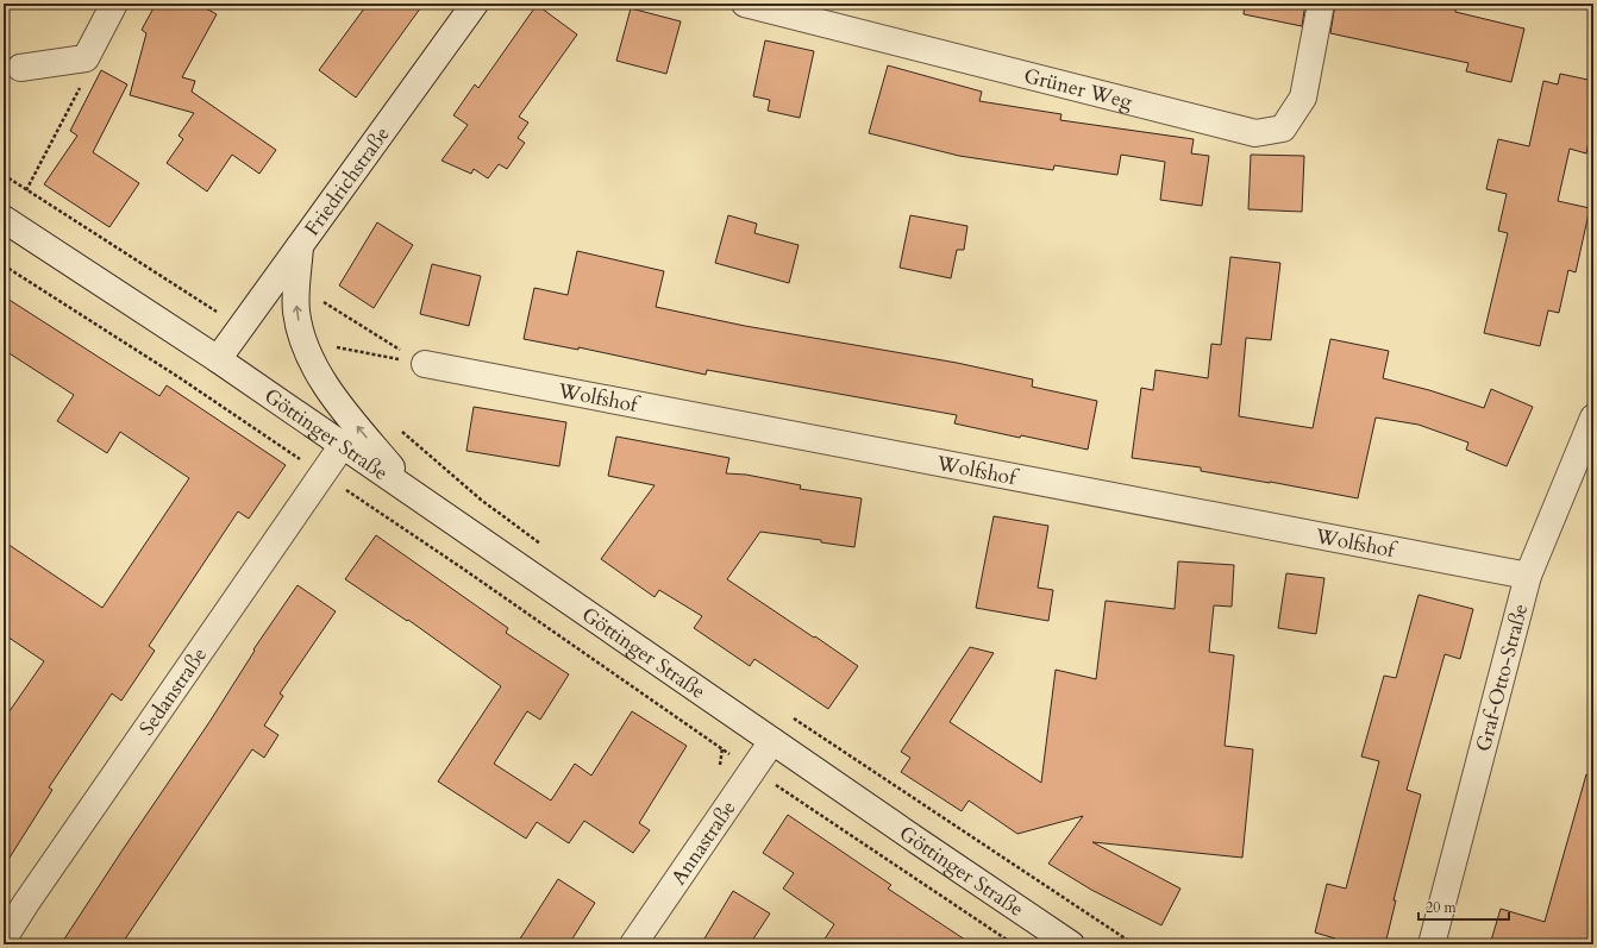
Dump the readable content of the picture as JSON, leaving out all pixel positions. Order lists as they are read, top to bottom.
{
  "streets": {
    "street": [
      "Grüner Weg",
      "Friedrichstraße",
      "Wolfshof",
      "Göttinger Straße",
      "Graf-Otto-Straße",
      "Sedanstraße",
      "Annastraße"
    ]
  },
  "crossings": [
    ["Friedrichstraße", "Göttinger Straße"],
    ["Wolfshof", "Graf-Otto-Straße"],
    ["Göttinger Straße", "Sedanstraße"],
    ["Göttinger Straße", "Annastraße"]
  ],
  "scale_bar": "20 m"
}
